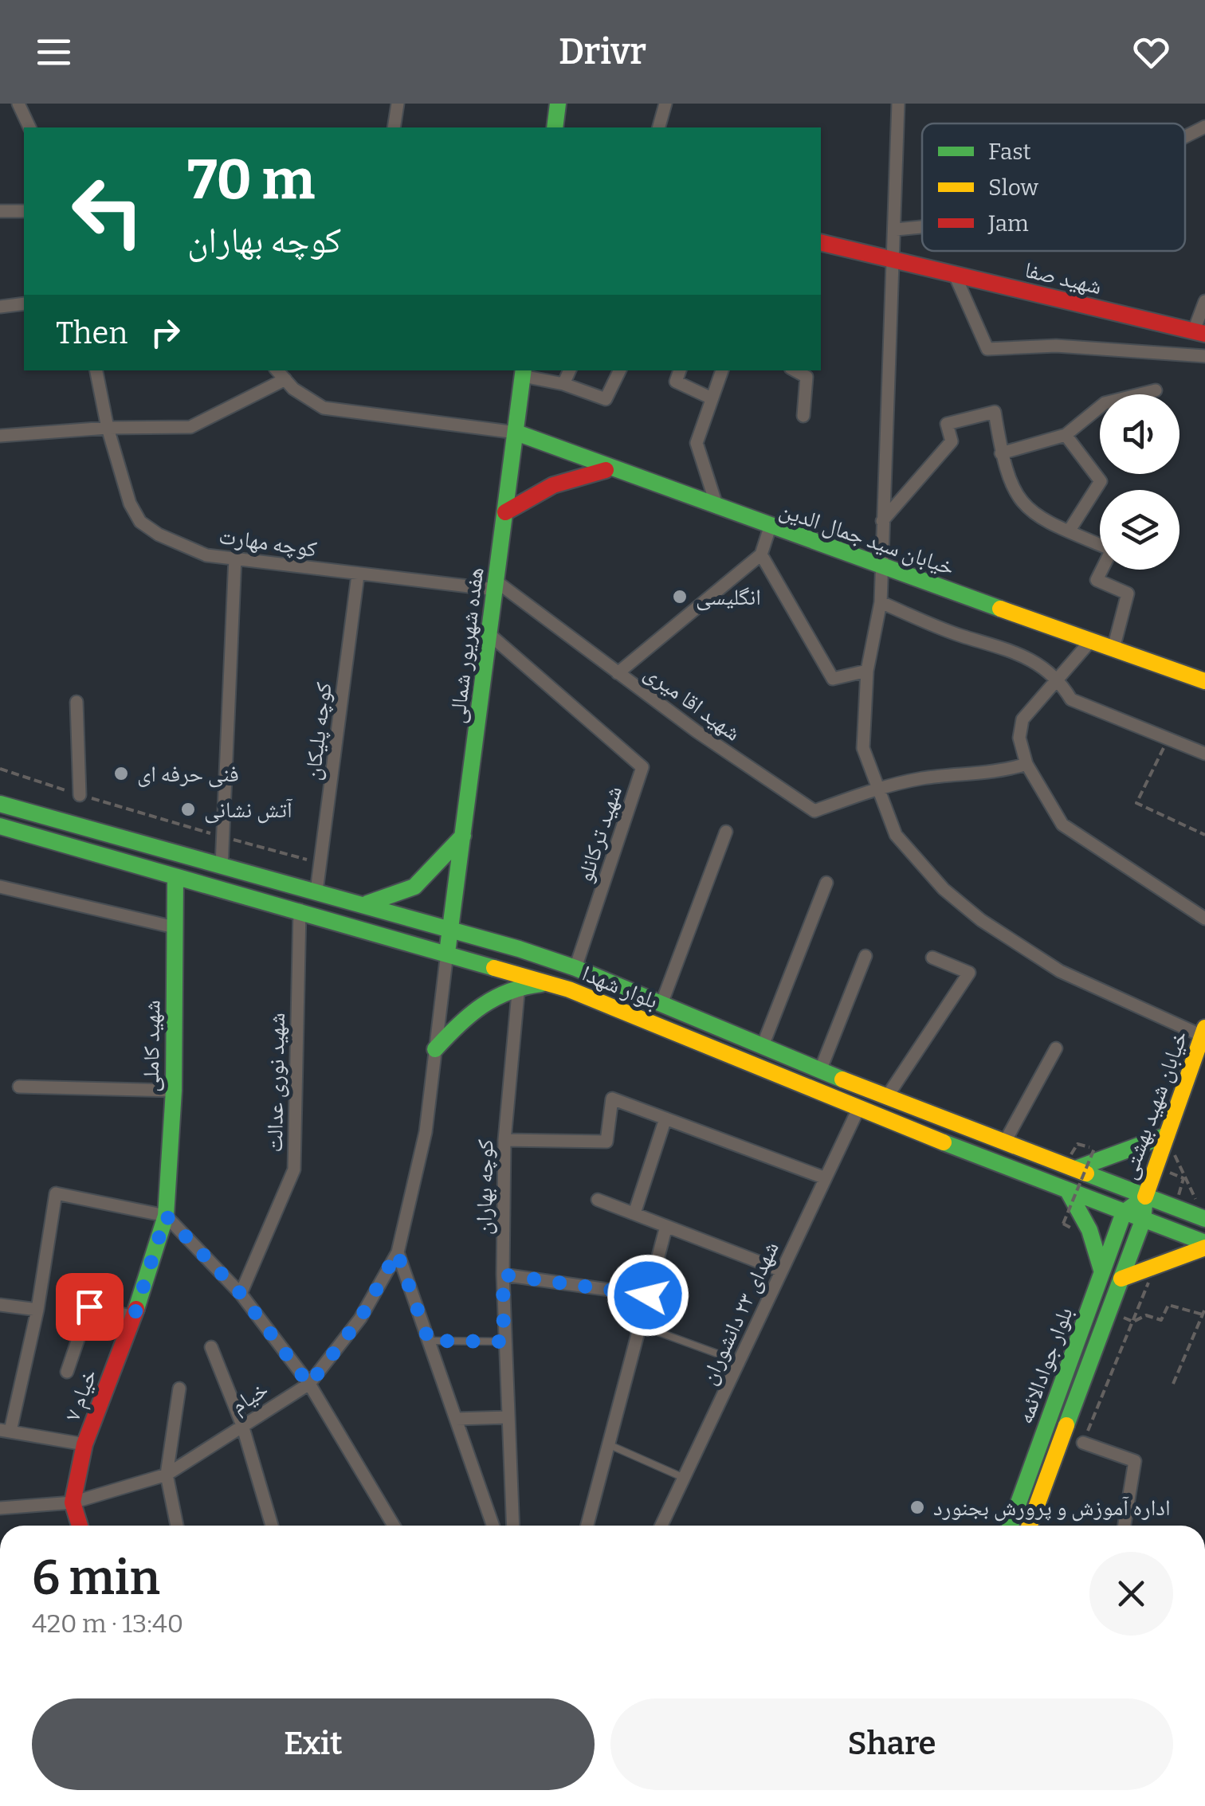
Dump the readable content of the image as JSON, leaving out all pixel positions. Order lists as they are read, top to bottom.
{
  "streets": {
    "main road": [
      "شهید صفا",
      "خیابان سید جمال الدین",
      "هفده شهریور شمالی",
      "بلوار شهدا",
      "شهید کاملی",
      "خیابان شهید بهشتی",
      "بلوار جوادالائمه",
      "خیام ۷"
    ],
    "street": [
      "کوچه مهارت",
      "شهید اقا میری",
      "کوچه پلیکان",
      "شهید ترکانلو",
      "شهید نوری عدالت",
      "کوچه بهاران",
      "شهدای ۲۳ دانشوران",
      "خیام"
    ]
  },
  "crossings": [
    ["خیابان سید جمال الدین", "هفده شهریور شمالی"],
    ["کوچه مهارت", "هفده شهریور شمالی"],
    ["کوچه مهارت", "شهید اقا میری"],
    ["کوچه مهارت", "کوچه پلیکان"],
    ["هفده شهریور شمالی", "شهید اقا میری"],
    ["هفده شهریور شمالی", "شهید ترکانلو"],
    ["هفده شهریور شمالی", "بلوار شهدا"],
    ["هفده شهریور شمالی", "خیام"],
    ["کوچه پلیکان", "بلوار شهدا"],
    ["شهید ترکانلو", "بلوار شهدا"],
    ["بلوار شهدا", "شهید کاملی"],
    ["بلوار شهدا", "شهید نوری عدالت"],
    ["بلوار شهدا", "خیابان شهید بهشتی"],
    ["بلوار شهدا", "کوچه بهاران"],
    ["بلوار شهدا", "شهدای ۲۳ دانشوران"],
    ["بلوار شهدا", "بلوار جوادالائمه"],
    ["بلوار شهدا", "خیام"],
    ["شهید کاملی", "خیام ۷"],
    ["خیابان شهید بهشتی", "بلوار جوادالائمه"],
    ["خیام ۷", "خیام"]
  ],
  "places": [
    "انگلیسی",
    "فنی حرفه ای",
    "آتش نشانی",
    "اداره آموزش و پرورش بجنورد"
  ],
  "legend": ["Fast", "Slow", "Jam"],
  "page": {
    "header": "Drivr",
    "turn": ["70 m", "کوچه بهاران"],
    "then": "Then",
    "heading": ["6 min", "420 m · 13:40"],
    "buttons": ["Exit", "Share"]
  }
}
